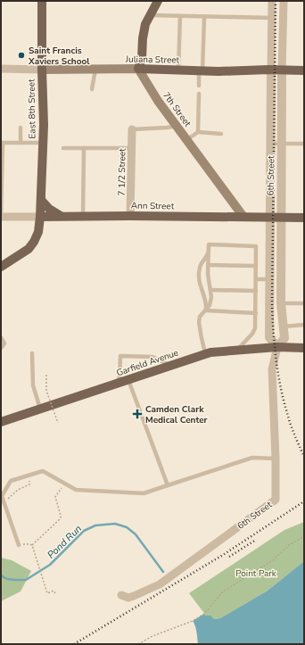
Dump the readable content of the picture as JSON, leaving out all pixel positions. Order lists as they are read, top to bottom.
{
  "streets": {
    "main road": [
      "Juliana Street",
      "East 8th Street",
      "7th Street",
      "Ann Street",
      "Garfield Avenue"
    ],
    "street": ["7 1/2 Street", "6th Street"]
  },
  "crossings": [
    ["Juliana Street", "East 8th Street"],
    ["Juliana Street", "7th Street"],
    ["Juliana Street", "6th Street"],
    ["East 8th Street", "Ann Street"],
    ["7th Street", "Ann Street"],
    ["7 1/2 Street", "Ann Street"],
    ["6th Street", "Ann Street"],
    ["6th Street", "Garfield Avenue"]
  ],
  "water": ["Pond Run"],
  "parks": ["Point Park"],
  "places": {
    "other": ["Saint Francis Xaviers School"],
    "health": ["Camden Clark Medical Center"]
  }
}
